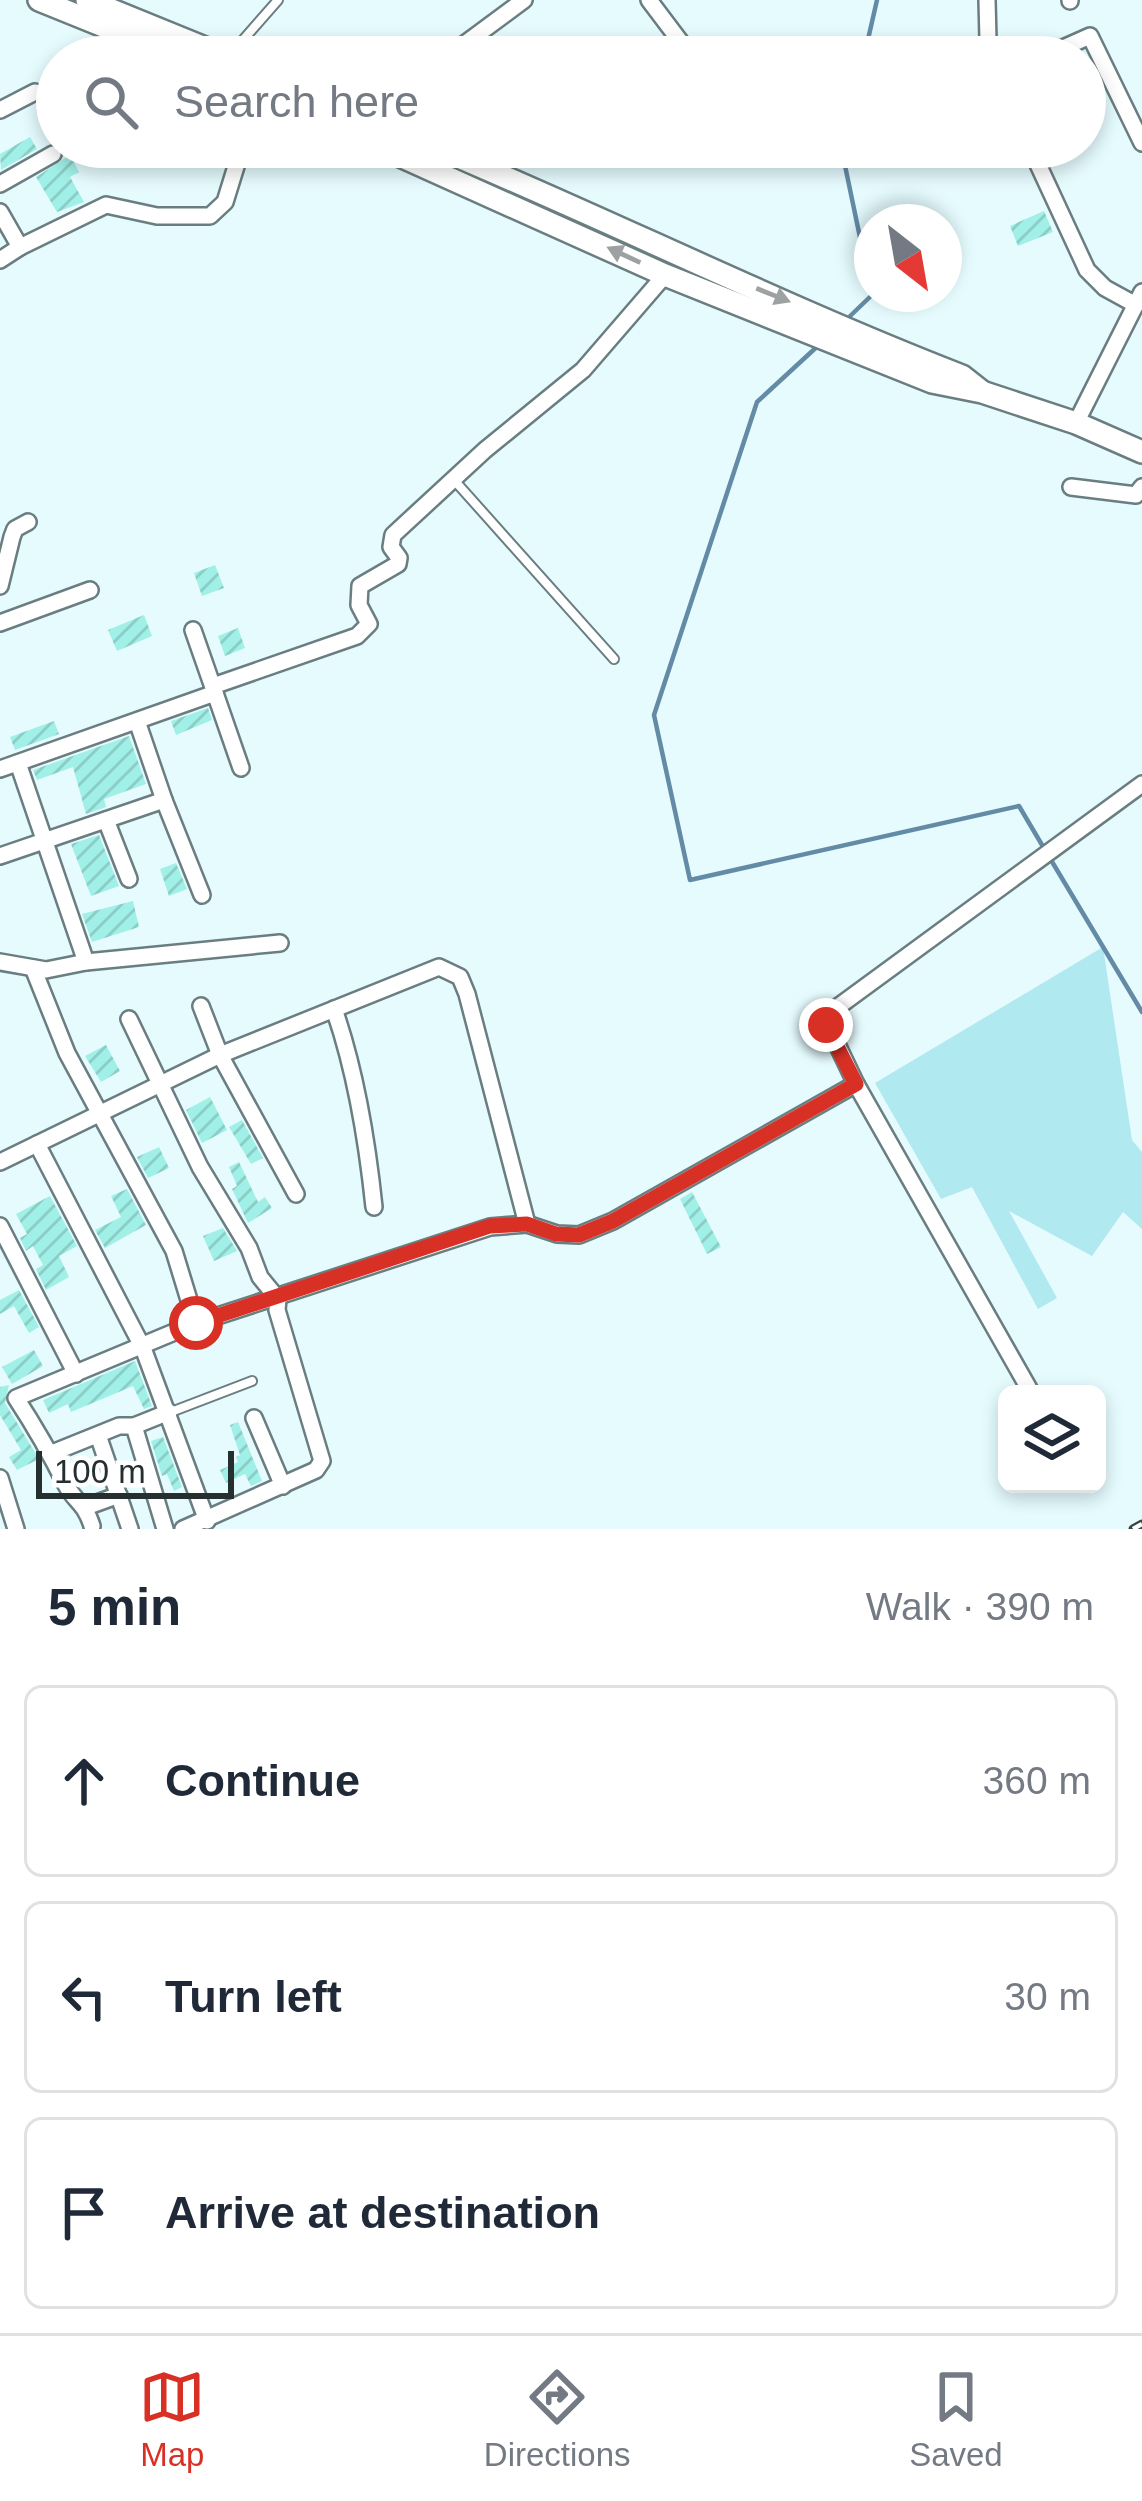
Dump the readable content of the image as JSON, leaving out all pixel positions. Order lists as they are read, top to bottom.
{
  "scale_bar": "100 m",
  "north": "bottom right",
  "page": {
    "search": "Search here",
    "scale": "100 m",
    "heading": ["5 min", "Walk · 390 m"],
    "list": [
      ["Continue", "360 m"],
      ["Turn left", "30 m"],
      "Arrive at destination"
    ],
    "nav": ["Map", "Directions", "Saved"]
  }
}
